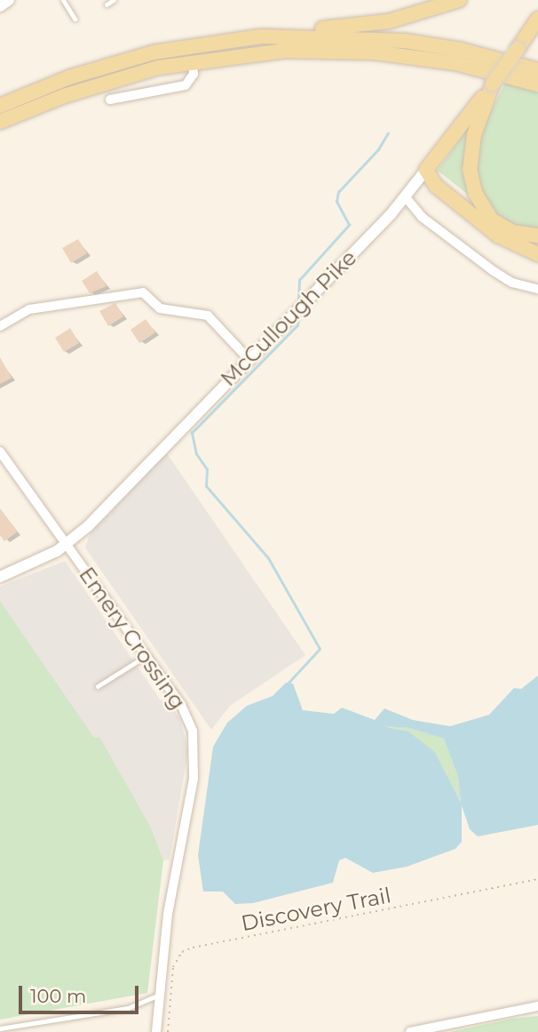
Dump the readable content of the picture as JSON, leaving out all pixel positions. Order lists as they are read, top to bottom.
{
  "streets": {
    "main road": ["McCullough Pike"],
    "street": ["Emery Crossing"],
    "path": ["Discovery Trail"]
  },
  "crossings": [
    ["McCullough Pike", "Emery Crossing"]
  ],
  "scale_bar": "100 m"
}
